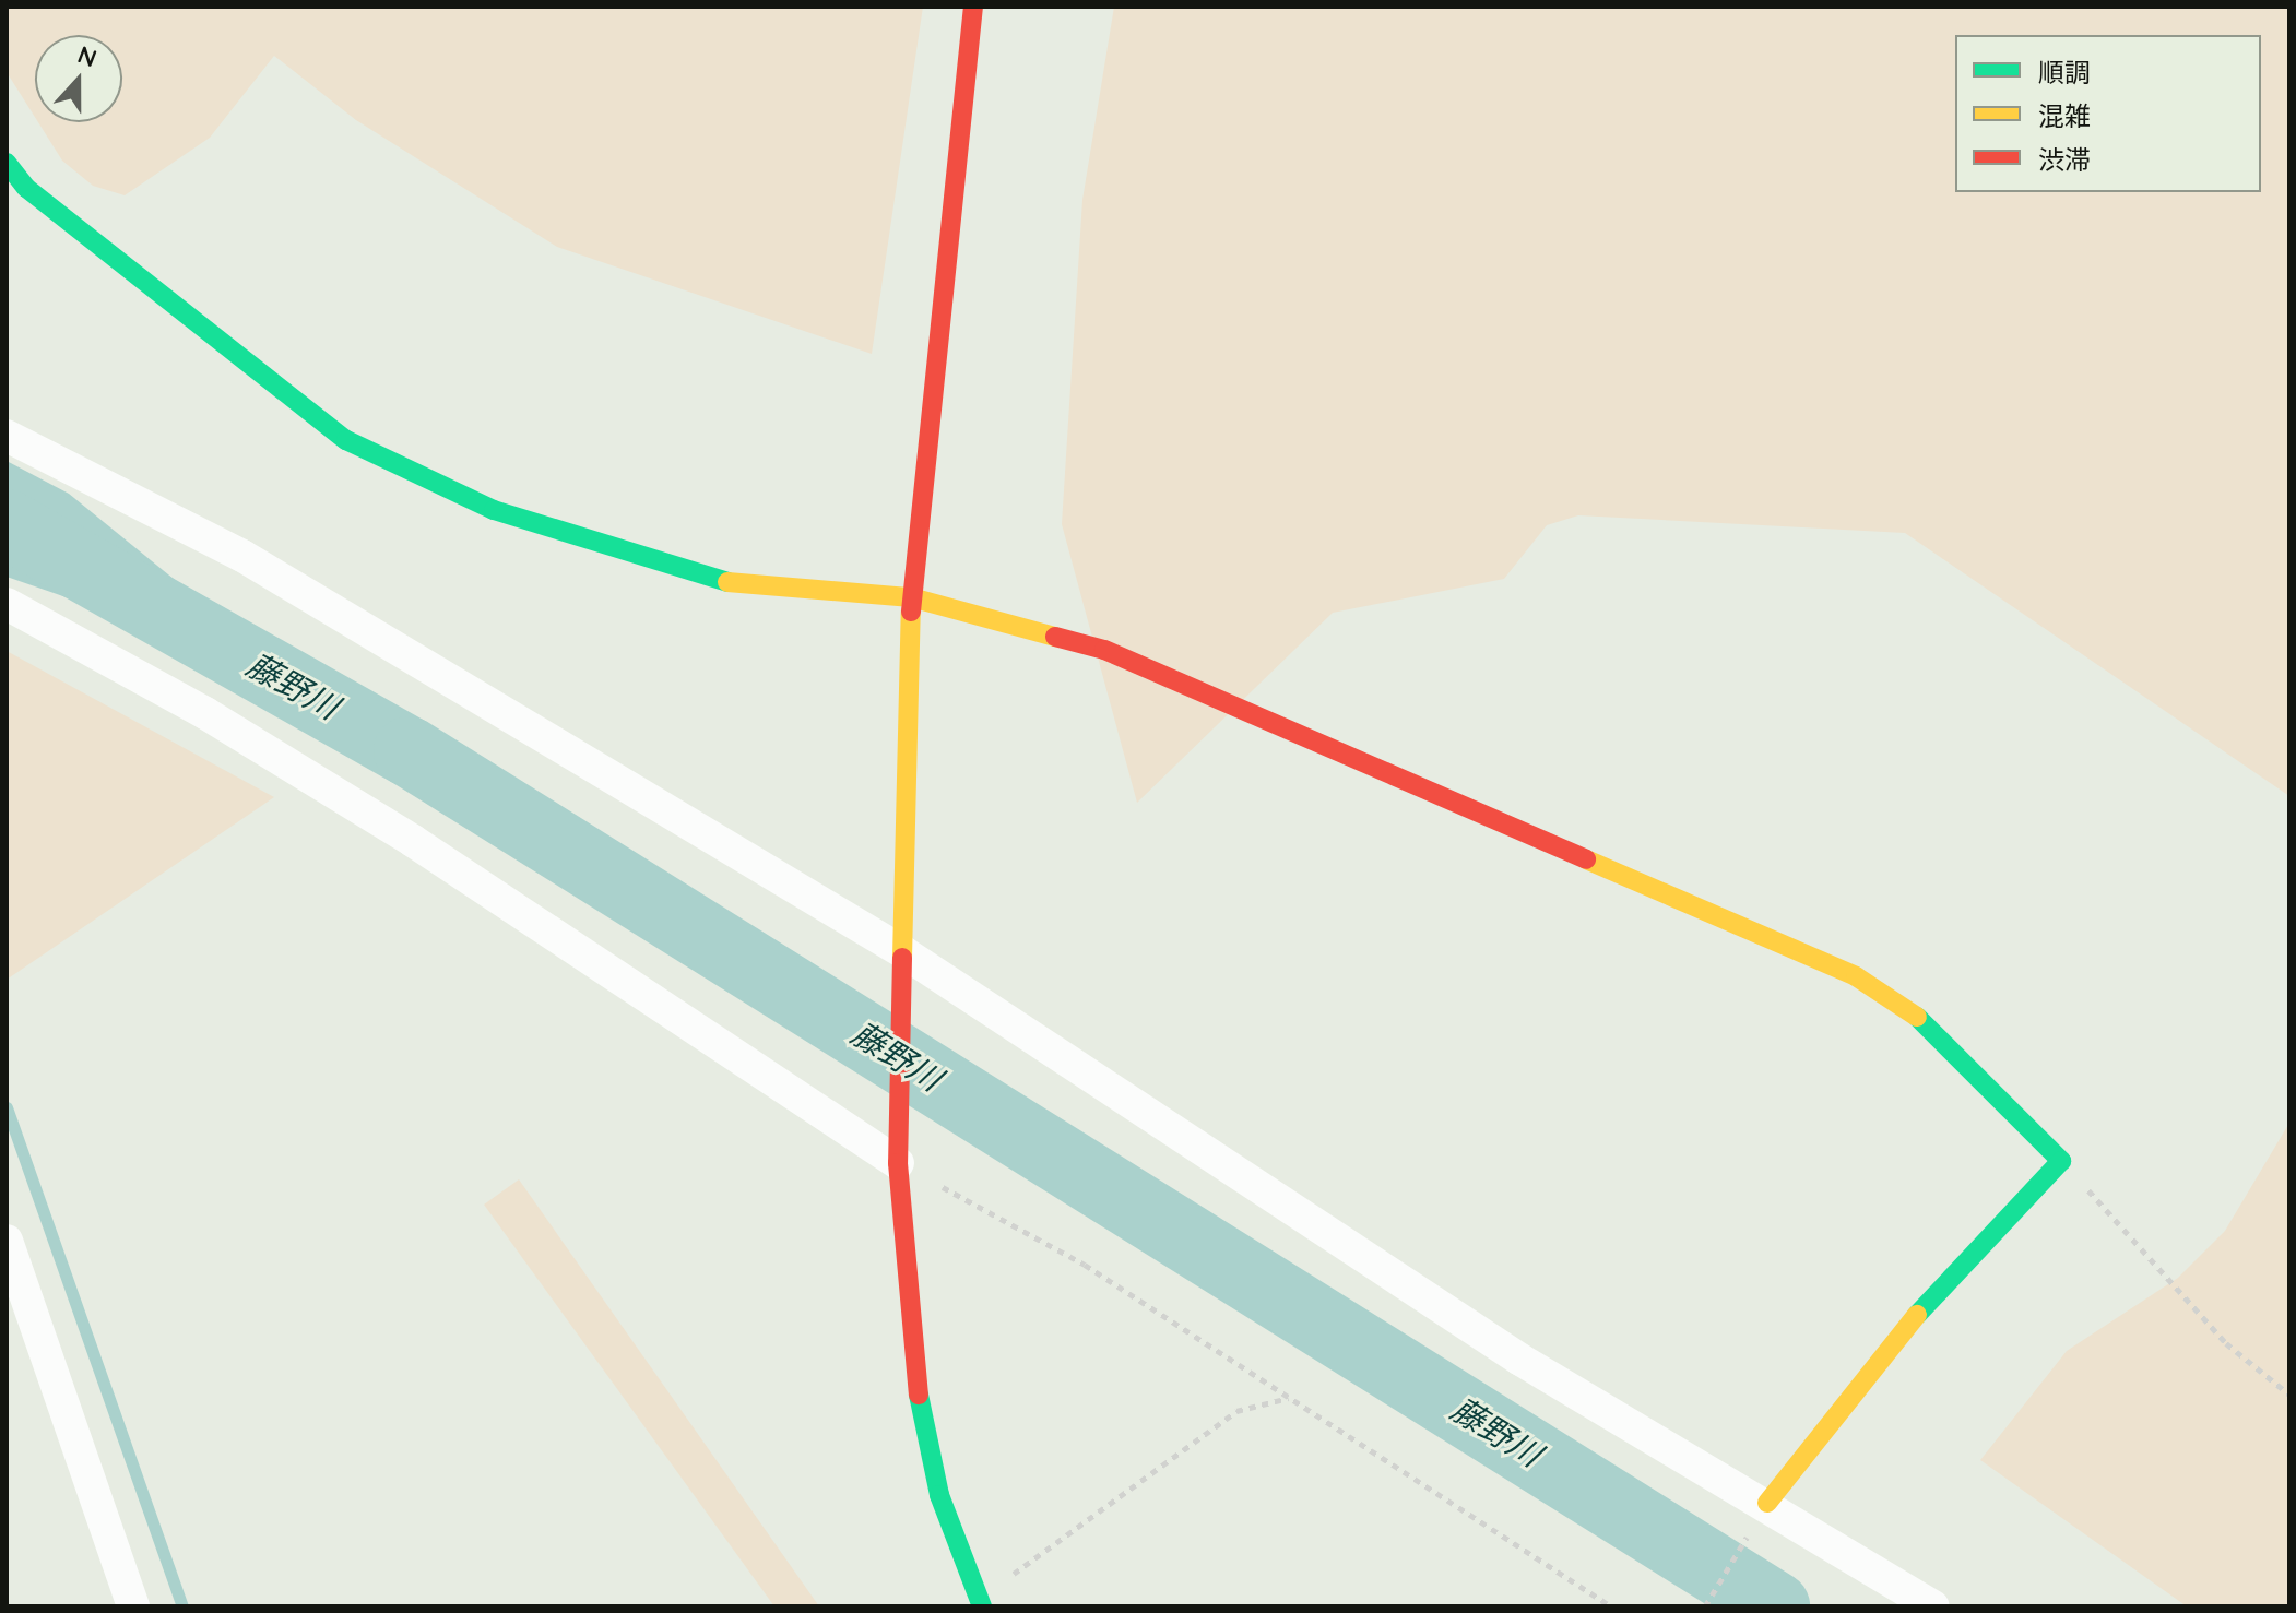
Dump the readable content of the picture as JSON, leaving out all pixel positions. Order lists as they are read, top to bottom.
{
  "water": ["藤野川"],
  "legend": ["順調", "混雑", "渋滞"],
  "north": "top"
}
